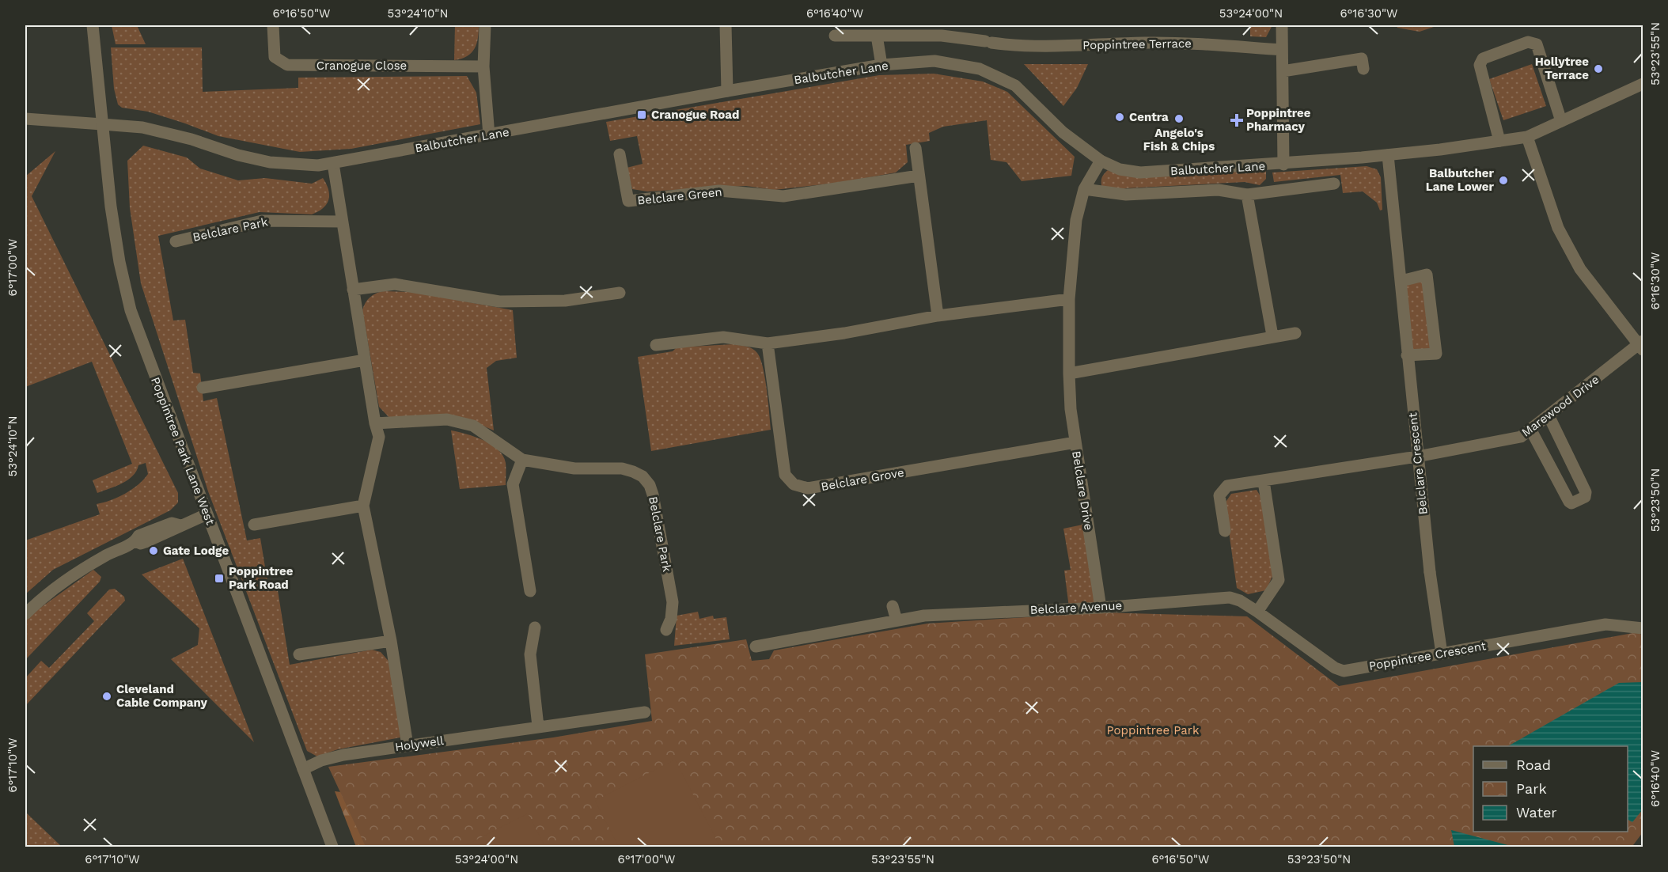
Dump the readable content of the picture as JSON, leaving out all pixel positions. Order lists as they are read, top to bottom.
{
  "streets": {
    "street": [
      "Poppintree Terrace",
      "Cranogue Close",
      "Balbutcher Lane",
      "Belclare Green",
      "Belclare Park",
      "Marewood Drive",
      "Poppintree Park Lane West",
      "Belclare Crescent",
      "Belclare Grove",
      "Belclare Drive",
      "Belclare Avenue",
      "Poppintree Crescent",
      "Holywell"
    ]
  },
  "crossings": [
    ["Balbutcher Lane", "Poppintree Park Lane West"],
    ["Balbutcher Lane", "Belclare Crescent"],
    ["Balbutcher Lane", "Belclare Drive"],
    ["Marewood Drive", "Belclare Crescent"],
    ["Poppintree Park Lane West", "Holywell"],
    ["Belclare Crescent", "Poppintree Crescent"],
    ["Belclare Grove", "Belclare Drive"],
    ["Belclare Drive", "Belclare Avenue"],
    ["Belclare Avenue", "Poppintree Crescent"]
  ],
  "parks": ["Poppintree Park"],
  "places": {
    "other": [
      "Hollytree Terrace",
      "Centra",
      "Angelo's Fish & Chips",
      "Balbutcher Lane Lower",
      "Gate Lodge",
      "Cleveland Cable Company"
    ],
    "transit": ["Cranogue Road", "Poppintree Park Road"],
    "health": ["Poppintree Pharmacy"]
  },
  "legend": ["Road", "Park", "Water"],
  "coordinates": [
    "6°16'50\"W",
    "53°24'10\"N",
    "6°16'40\"W",
    "53°24'00\"N",
    "6°16'30\"W",
    "53°23'55\"N",
    "6°17'00\"W",
    "53°23'50\"N",
    "6°17'10\"W"
  ]
}
